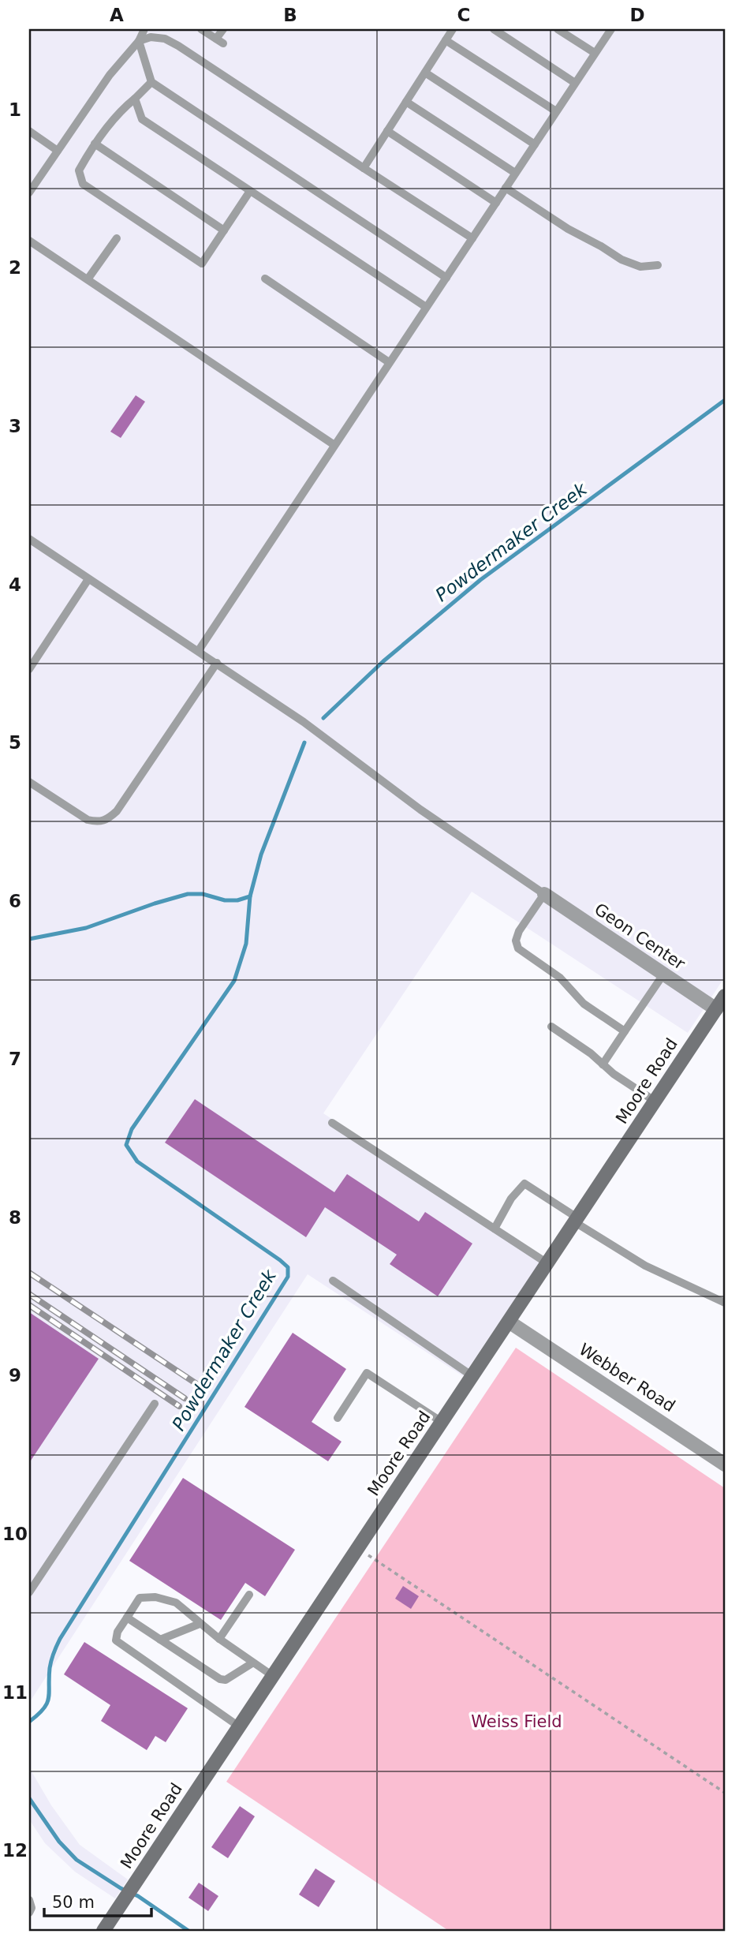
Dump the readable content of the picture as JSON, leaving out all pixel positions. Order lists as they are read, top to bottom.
{
  "streets": {
    "street": ["Geon Center", "Moore Road", "Webber Road"]
  },
  "crossings": [
    ["Geon Center", "Moore Road"],
    ["Moore Road", "Webber Road"]
  ],
  "water": ["Powdermaker Creek"],
  "parks": ["Weiss Field"],
  "scale_bar": "50 m",
  "grid": {
    "columns": [
      "A",
      "B",
      "C",
      "D"
    ],
    "rows": [
      "1",
      "2",
      "3",
      "4",
      "5",
      "6",
      "7",
      "8",
      "9",
      "10",
      "11",
      "12"
    ]
  }
}
